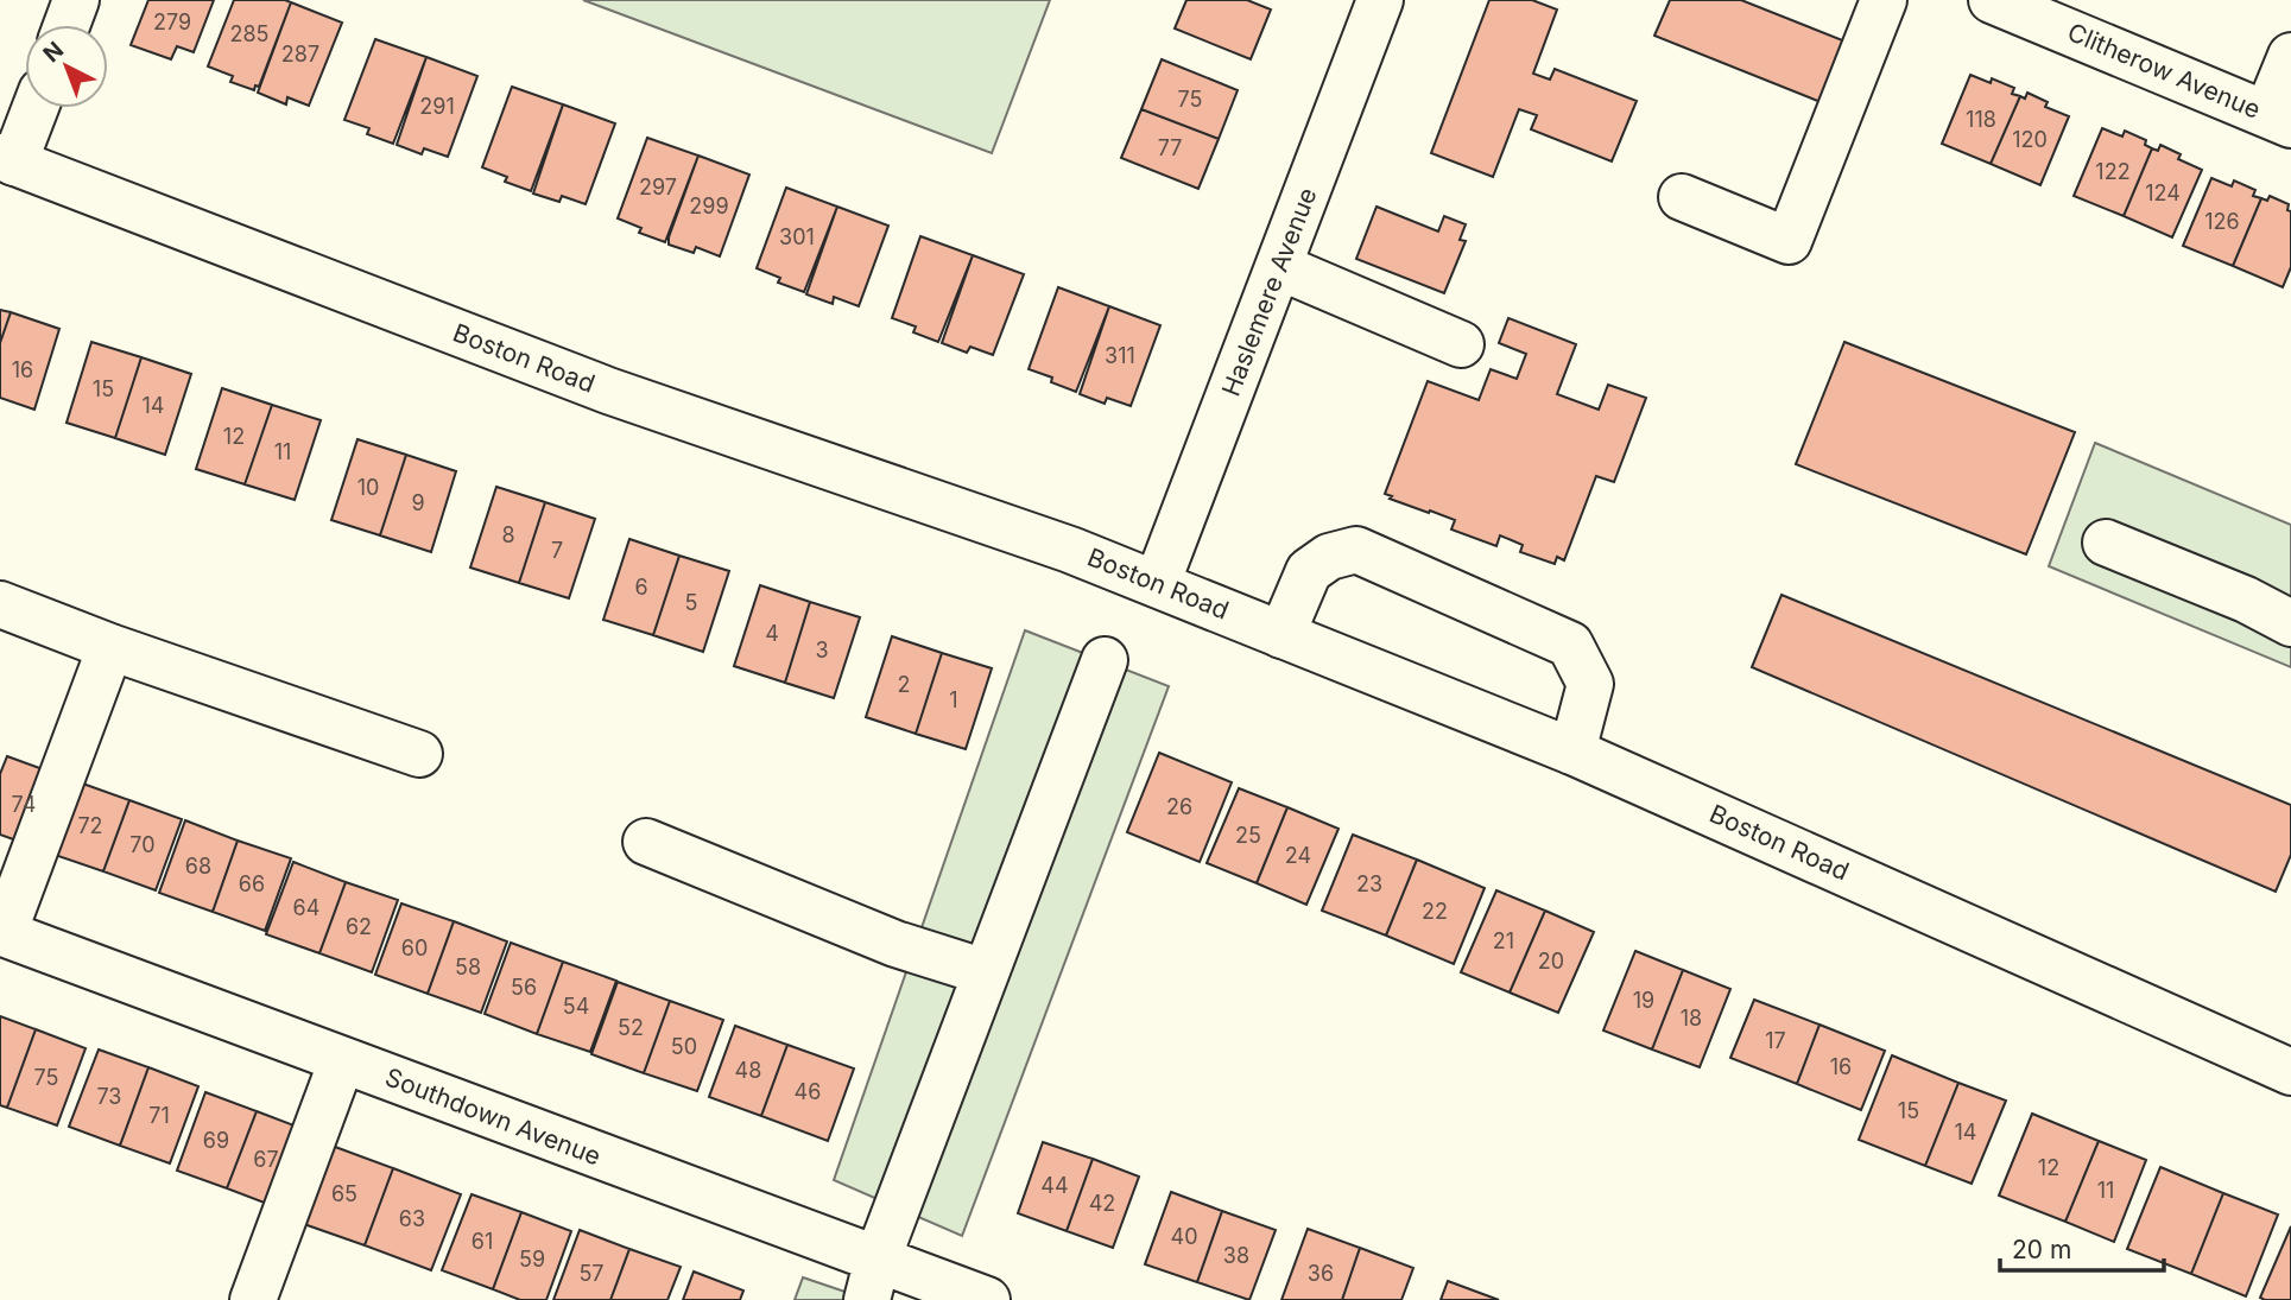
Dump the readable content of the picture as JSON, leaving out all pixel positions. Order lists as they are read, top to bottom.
{
  "streets": {
    "street": [
      "Clitherow Avenue",
      "Haslemere Avenue",
      "Boston Road",
      "Southdown Avenue"
    ]
  },
  "crossings": [
    ["Haslemere Avenue", "Boston Road"]
  ],
  "house_numbers": [
    "279",
    "285",
    "287",
    "75",
    "291",
    "118",
    "120",
    "77",
    "122",
    "297",
    "124",
    "299",
    "126",
    "301",
    "311",
    "16",
    "15",
    "14",
    "12",
    "11",
    "10",
    "9",
    "8",
    "7",
    "6",
    "5",
    "4",
    "3",
    "2",
    "1",
    "74",
    "26",
    "72",
    "25",
    "70",
    "24",
    "68",
    "66",
    "23",
    "64",
    "22",
    "62",
    "21",
    "60",
    "20",
    "58",
    "56",
    "19",
    "54",
    "18",
    "52",
    "17",
    "50",
    "16",
    "48",
    "75",
    "46",
    "73",
    "15",
    "71",
    "14",
    "69",
    "67",
    "12",
    "44",
    "11",
    "65",
    "42",
    "63",
    "40",
    "61",
    "38",
    "59",
    "57",
    "36"
  ],
  "scale_bar": "20 m",
  "north": "top left"
}
